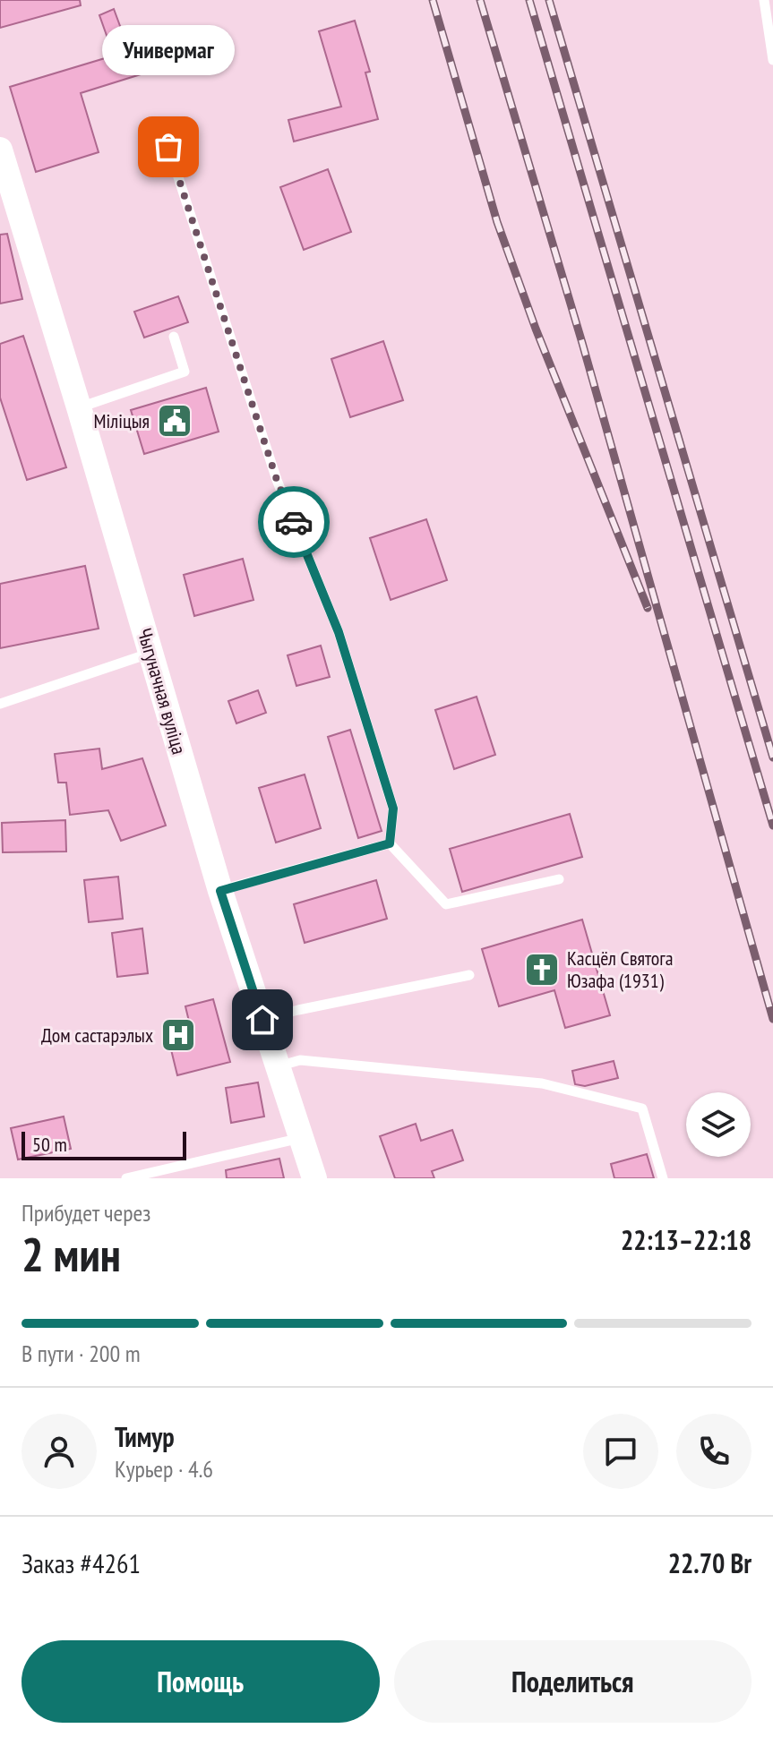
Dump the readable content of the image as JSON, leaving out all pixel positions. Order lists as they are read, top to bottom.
{
  "streets": {
    "street": ["Чыгуначная вуліца"]
  },
  "places": {
    "other": ["Универмаг"],
    "public building": ["Міліцыя"],
    "church": ["Касцёл Святога Юзафа (1931)"],
    "hospital": ["Дом састарэлых"]
  },
  "scale_bar": "50 m",
  "page": {
    "bubble": "Универмаг",
    "scale": "50 m",
    "heading": ["2 мин", "Прибудет через", "22:13–22:18"],
    "panel": [
      "Тимур",
      "Курьер · 4.6",
      "Заказ #4261",
      "22.70 Br"
    ],
    "bar": "В пути · 200 m",
    "buttons": ["Помощь", "Поделиться"]
  }
}
